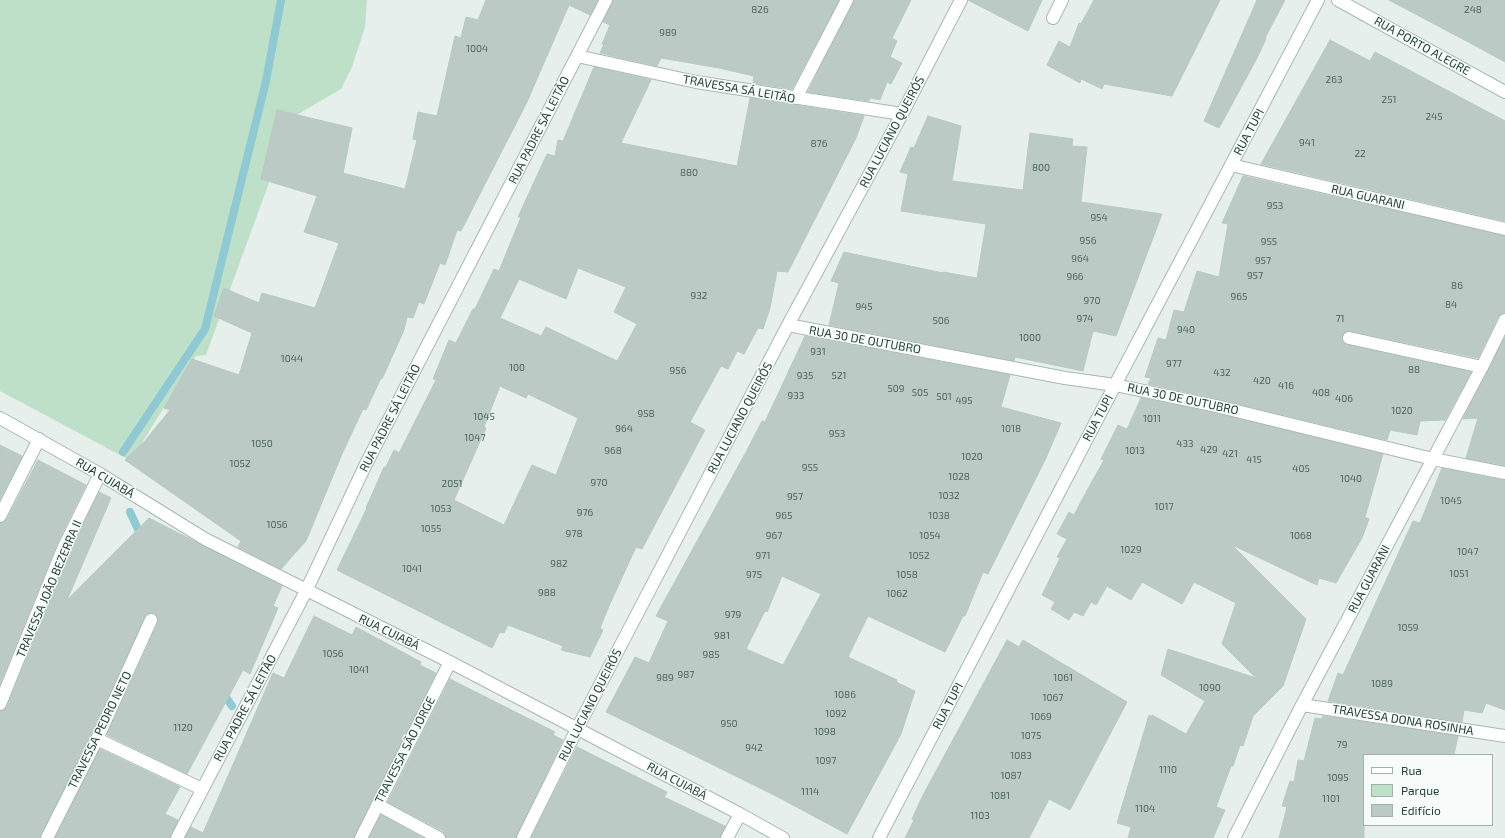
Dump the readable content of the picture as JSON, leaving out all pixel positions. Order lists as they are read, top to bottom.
{
  "streets": {
    "street": [
      "RUA PORTO ALEGRE",
      "TRAVESSA SÁ LEITÃO",
      "RUA PADRE SÁ LEITÃO",
      "RUA LUCIANO QUEIRÓS",
      "RUA TUPI",
      "RUA GUARANI",
      "RUA 30 DE OUTUBRO",
      "RUA CUIABÁ",
      "TRAVESSA JOÃO BEZERRA II",
      "TRAVESSA DONA ROSINHA",
      "TRAVESSA PEDRO NETO",
      "TRAVESSA SÃO JORGE"
    ]
  },
  "crossings": [
    ["TRAVESSA SÁ LEITÃO", "RUA PADRE SÁ LEITÃO"],
    ["TRAVESSA SÁ LEITÃO", "RUA LUCIANO QUEIRÓS"],
    ["RUA PADRE SÁ LEITÃO", "RUA CUIABÁ"],
    ["RUA LUCIANO QUEIRÓS", "RUA 30 DE OUTUBRO"],
    ["RUA LUCIANO QUEIRÓS", "RUA CUIABÁ"],
    ["RUA TUPI", "RUA GUARANI"],
    ["RUA TUPI", "RUA 30 DE OUTUBRO"],
    ["RUA GUARANI", "RUA 30 DE OUTUBRO"],
    ["RUA GUARANI", "TRAVESSA DONA ROSINHA"],
    ["RUA CUIABÁ", "TRAVESSA JOÃO BEZERRA II"],
    ["RUA CUIABÁ", "TRAVESSA SÃO JORGE"]
  ],
  "house_numbers": [
    "826",
    "248",
    "989",
    "1004",
    "263",
    "251",
    "245",
    "941",
    "876",
    "22",
    "800",
    "880",
    "953",
    "954",
    "956",
    "955",
    "964",
    "957",
    "957",
    "966",
    "86",
    "932",
    "965",
    "970",
    "84",
    "945",
    "974",
    "71",
    "506",
    "940",
    "1000",
    "931",
    "1044",
    "977",
    "100",
    "88",
    "956",
    "432",
    "935",
    "521",
    "420",
    "416",
    "509",
    "505",
    "408",
    "933",
    "501",
    "406",
    "495",
    "1020",
    "958",
    "1045",
    "1011",
    "964",
    "1018",
    "953",
    "1047",
    "1050",
    "433",
    "429",
    "968",
    "1013",
    "421",
    "1020",
    "415",
    "1052",
    "955",
    "405",
    "1028",
    "1040",
    "970",
    "2051",
    "1032",
    "957",
    "1045",
    "1017",
    "1053",
    "976",
    "965",
    "1038",
    "1056",
    "1055",
    "978",
    "967",
    "1054",
    "1068",
    "1029",
    "1047",
    "971",
    "1052",
    "982",
    "1041",
    "1051",
    "975",
    "1058",
    "988",
    "1062",
    "979",
    "1059",
    "981",
    "1056",
    "985",
    "1041",
    "987",
    "989",
    "1061",
    "1089",
    "1090",
    "1086",
    "1067",
    "1092",
    "1069",
    "950",
    "1120",
    "1098",
    "1075",
    "79",
    "942",
    "1083",
    "1097",
    "1110",
    "1087",
    "1095",
    "1114",
    "1081",
    "1101",
    "1104",
    "1103"
  ],
  "legend": ["Rua", "Parque", "Edifício"]
}
